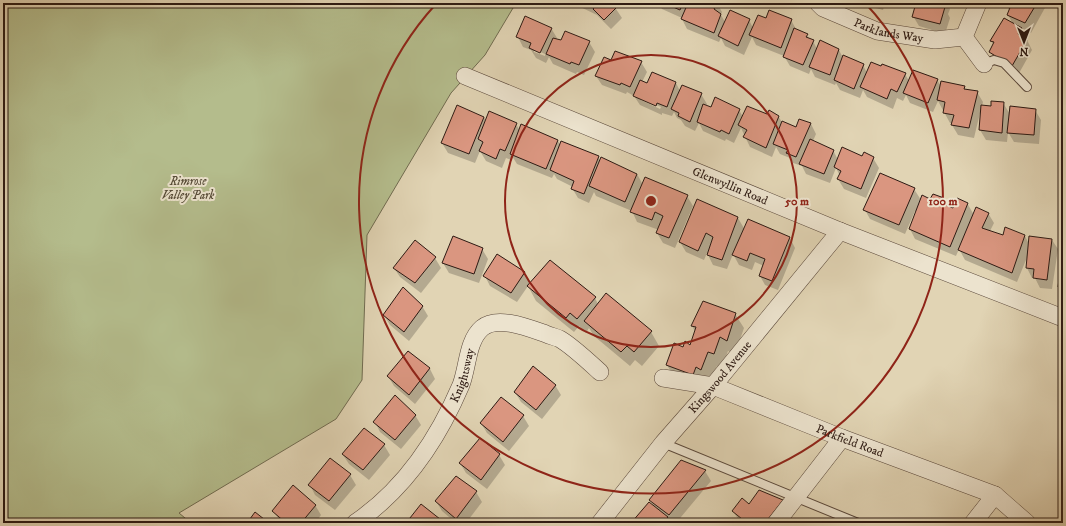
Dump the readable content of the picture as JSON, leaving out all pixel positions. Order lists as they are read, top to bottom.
{
  "streets": {
    "street": [
      "Parklands Way",
      "Glenwyllin Road",
      "Knightsway",
      "Kingswood Avenue",
      "Parkfield Road"
    ]
  },
  "crossings": [
    ["Glenwyllin Road", "Kingswood Avenue"],
    ["Kingswood Avenue", "Parkfield Road"]
  ],
  "parks": ["Rimrose Valley Park"],
  "north": "bottom",
  "rings": ["50 m", "100 m"]
}
